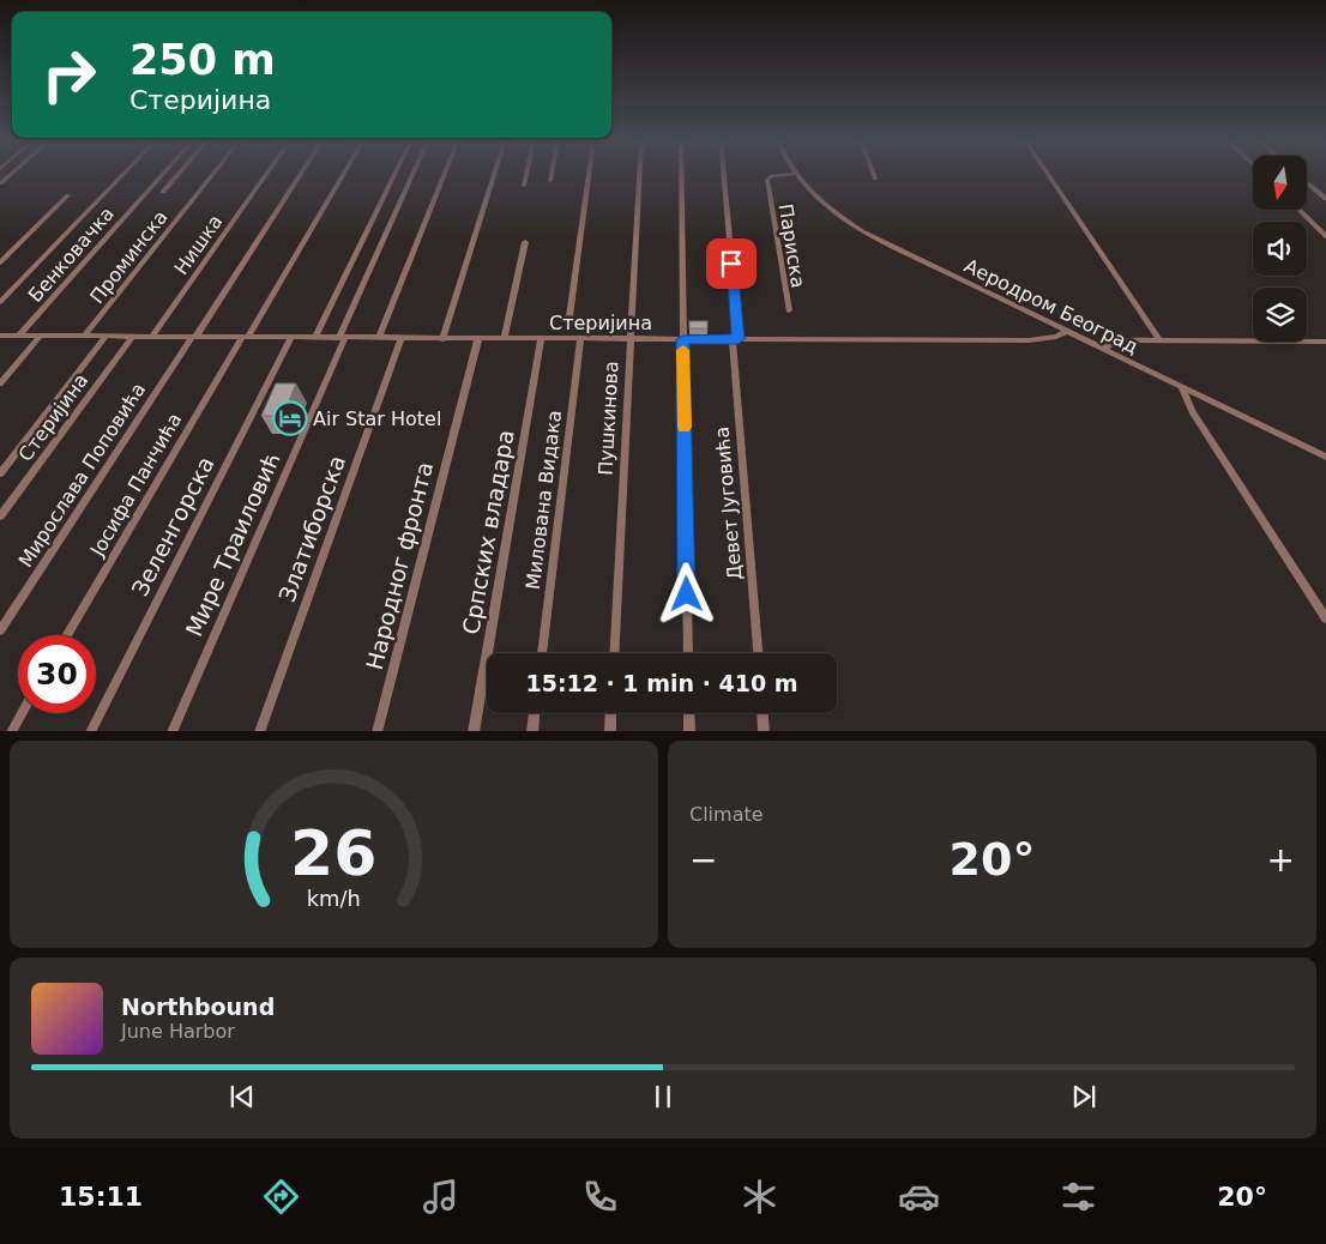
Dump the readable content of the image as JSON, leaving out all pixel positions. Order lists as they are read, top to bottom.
{
  "streets": {
    "street": [
      "Нишка",
      "Париска",
      "Бенковачка",
      "Проминска",
      "Аеродром Београд",
      "Стеријина",
      "Пушкинова",
      "Мирослава Поповића",
      "Јосифа Панчића",
      "Милована Видака",
      "Девет Југовића",
      "Зеленгорска",
      "Златиборска",
      "Српских владара",
      "Мире Траиловић",
      "Народног фронта"
    ]
  },
  "crossings": [
    ["Нишка", "Стеријина"],
    ["Бенковачка", "Стеријина"],
    ["Проминска", "Стеријина"],
    ["Аеродром Београд", "Стеријина"],
    ["Стеријина", "Пушкинова"],
    ["Стеријина", "Мирослава Поповића"],
    ["Стеријина", "Јосифа Панчића"],
    ["Стеријина", "Милована Видака"],
    ["Стеријина", "Девет Југовића"],
    ["Стеријина", "Зеленгорска"],
    ["Стеријина", "Златиборска"],
    ["Стеријина", "Српских владара"],
    ["Стеријина", "Мире Траиловић"],
    ["Стеријина", "Народног фронта"]
  ],
  "places": {
    "hotel": ["Air Star Hotel"]
  },
  "north": "bottom",
  "page": {
    "turn": ["250 m", "Стеријина"],
    "limit": "30",
    "trip": "15:12 · 1 min · 410 m",
    "tile": "Climate",
    "heat": ["−", "20°", "+"],
    "song": ["Northbound", "June Harbor"],
    "tabs": ["15:11", "20°"],
    "gauge": ["26", "km/h"]
  }
}
